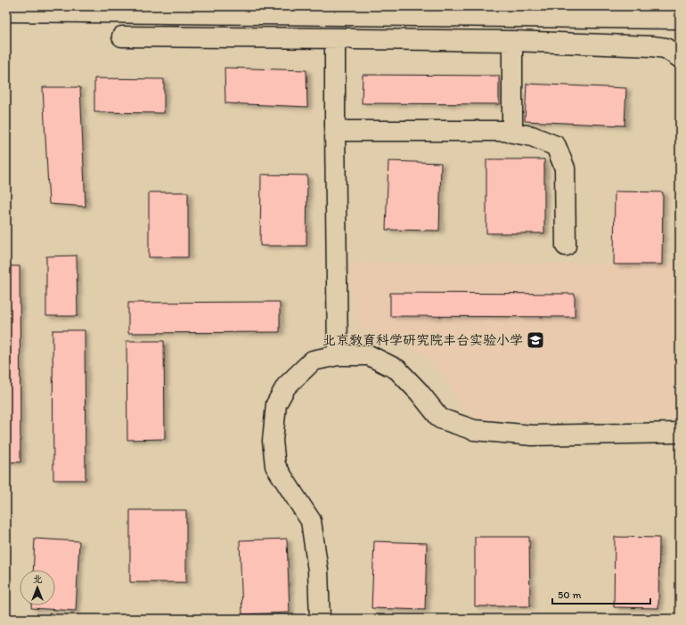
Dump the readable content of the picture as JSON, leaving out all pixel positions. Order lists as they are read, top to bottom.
{
  "places": {
    "school or university": ["北京教育科学研究院丰台实验小学"]
  },
  "scale_bar": "50 m",
  "north": "top"
}
